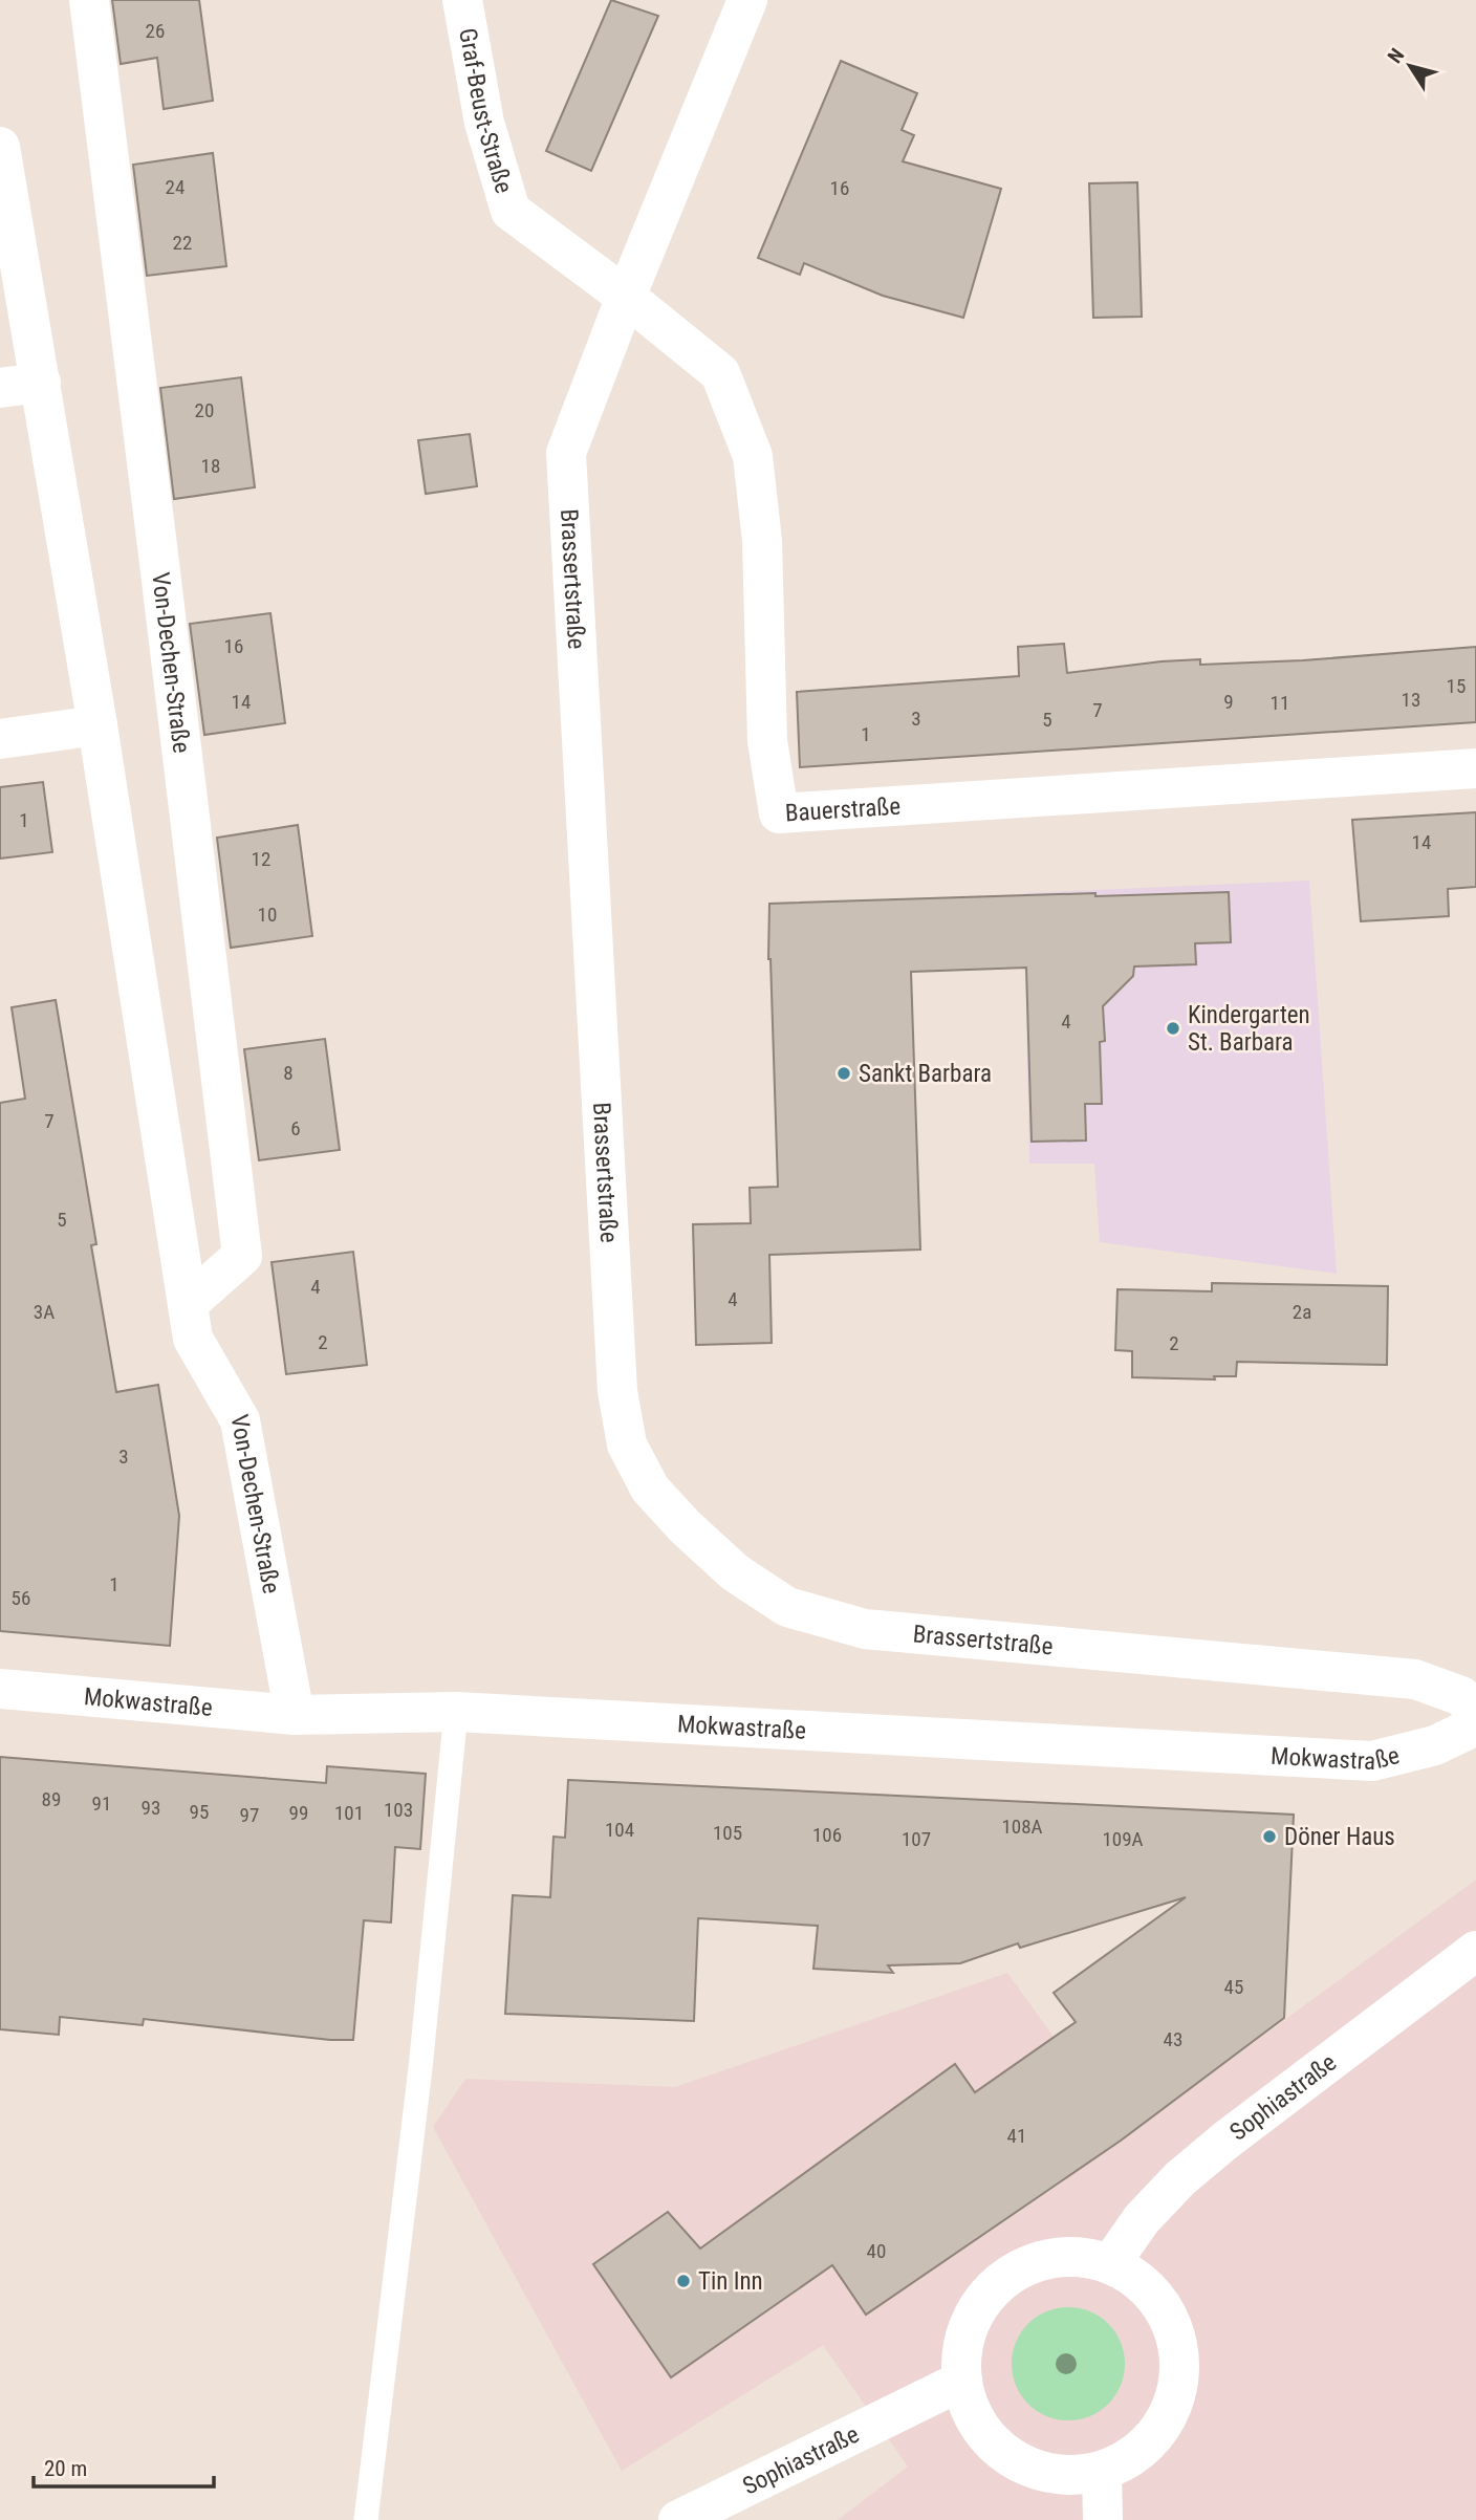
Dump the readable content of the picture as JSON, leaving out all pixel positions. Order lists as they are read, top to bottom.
{
  "streets": {
    "street": [
      "Graf-Beust-Straße",
      "Brassertstraße",
      "Von-Dechen-Straße",
      "Bauerstraße",
      "Mokwastraße",
      "Sophiastraße"
    ]
  },
  "crossings": [
    ["Graf-Beust-Straße", "Brassertstraße"],
    ["Graf-Beust-Straße", "Bauerstraße"],
    ["Brassertstraße", "Bauerstraße"],
    ["Von-Dechen-Straße", "Mokwastraße"]
  ],
  "places": [
    "Kindergarten St. Barbara",
    "Sankt Barbara",
    "Döner Haus",
    "Tin Inn"
  ],
  "house_numbers": [
    "26",
    "24",
    "16",
    "22",
    "20",
    "18",
    "16",
    "15",
    "13",
    "14",
    "9",
    "11",
    "7",
    "3",
    "5",
    "1",
    "1",
    "14",
    "12",
    "10",
    "4",
    "8",
    "7",
    "6",
    "5",
    "4",
    "4",
    "3A",
    "2a",
    "2",
    "2",
    "3",
    "1",
    "56",
    "89",
    "91",
    "93",
    "103",
    "95",
    "99",
    "101",
    "97",
    "108A",
    "104",
    "105",
    "106",
    "107",
    "109A",
    "45",
    "43",
    "41",
    "40"
  ],
  "scale_bar": "20 m",
  "north": "top left"
}
